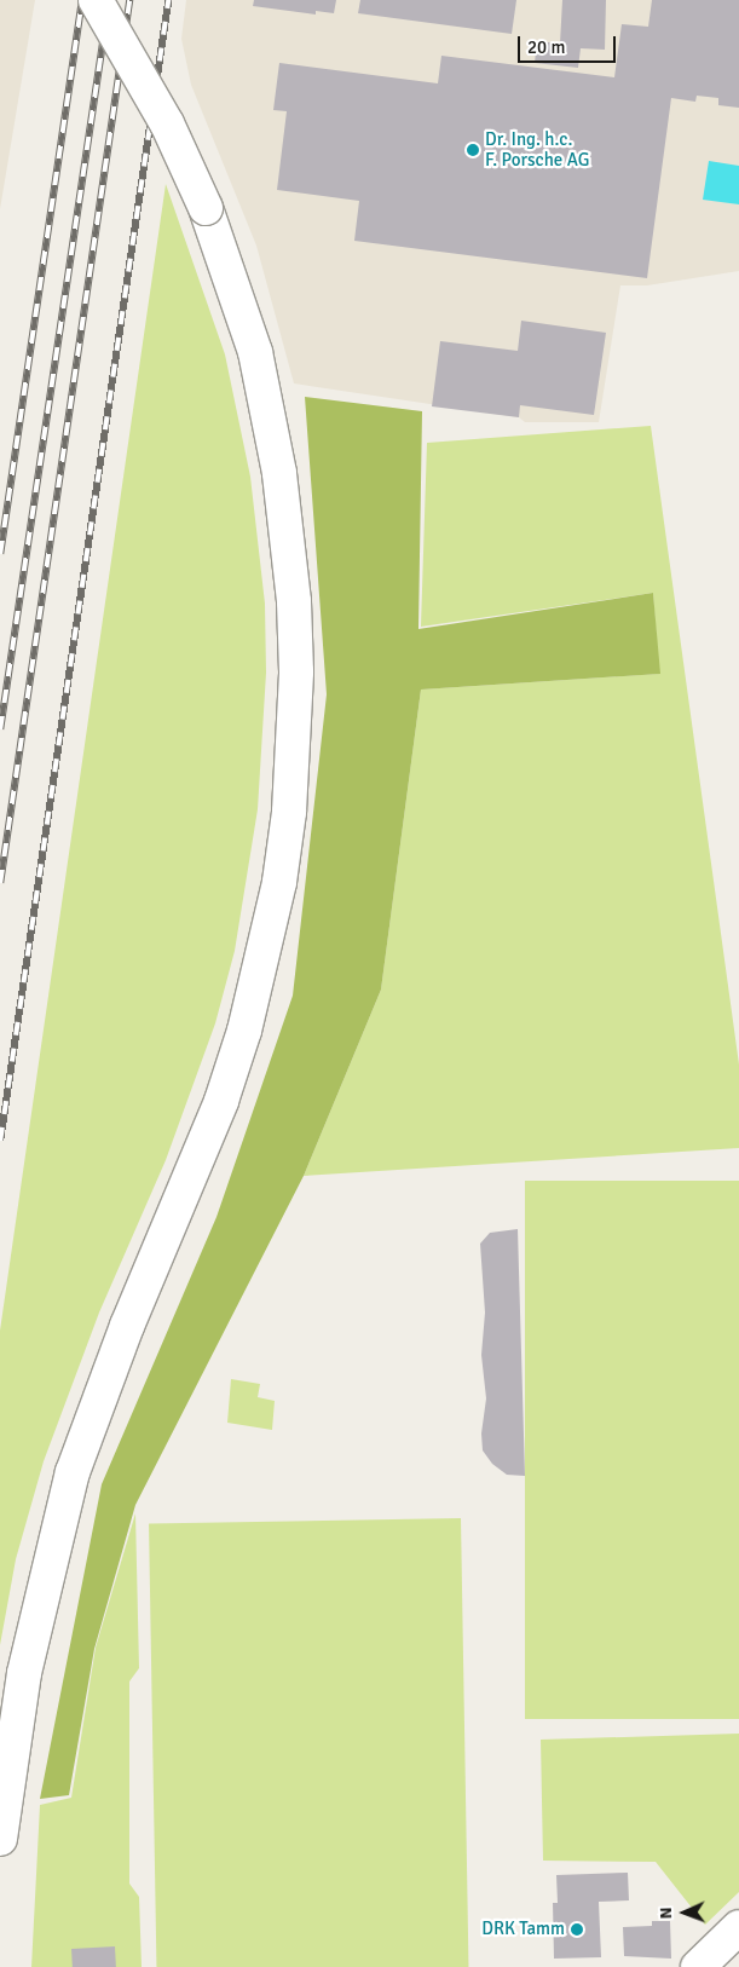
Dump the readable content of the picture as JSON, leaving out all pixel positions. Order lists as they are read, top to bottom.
{
  "places": ["Dr. Ing. h.c. F. Porsche AG", "DRK Tamm"],
  "scale_bar": "20 m",
  "north": "left"
}
